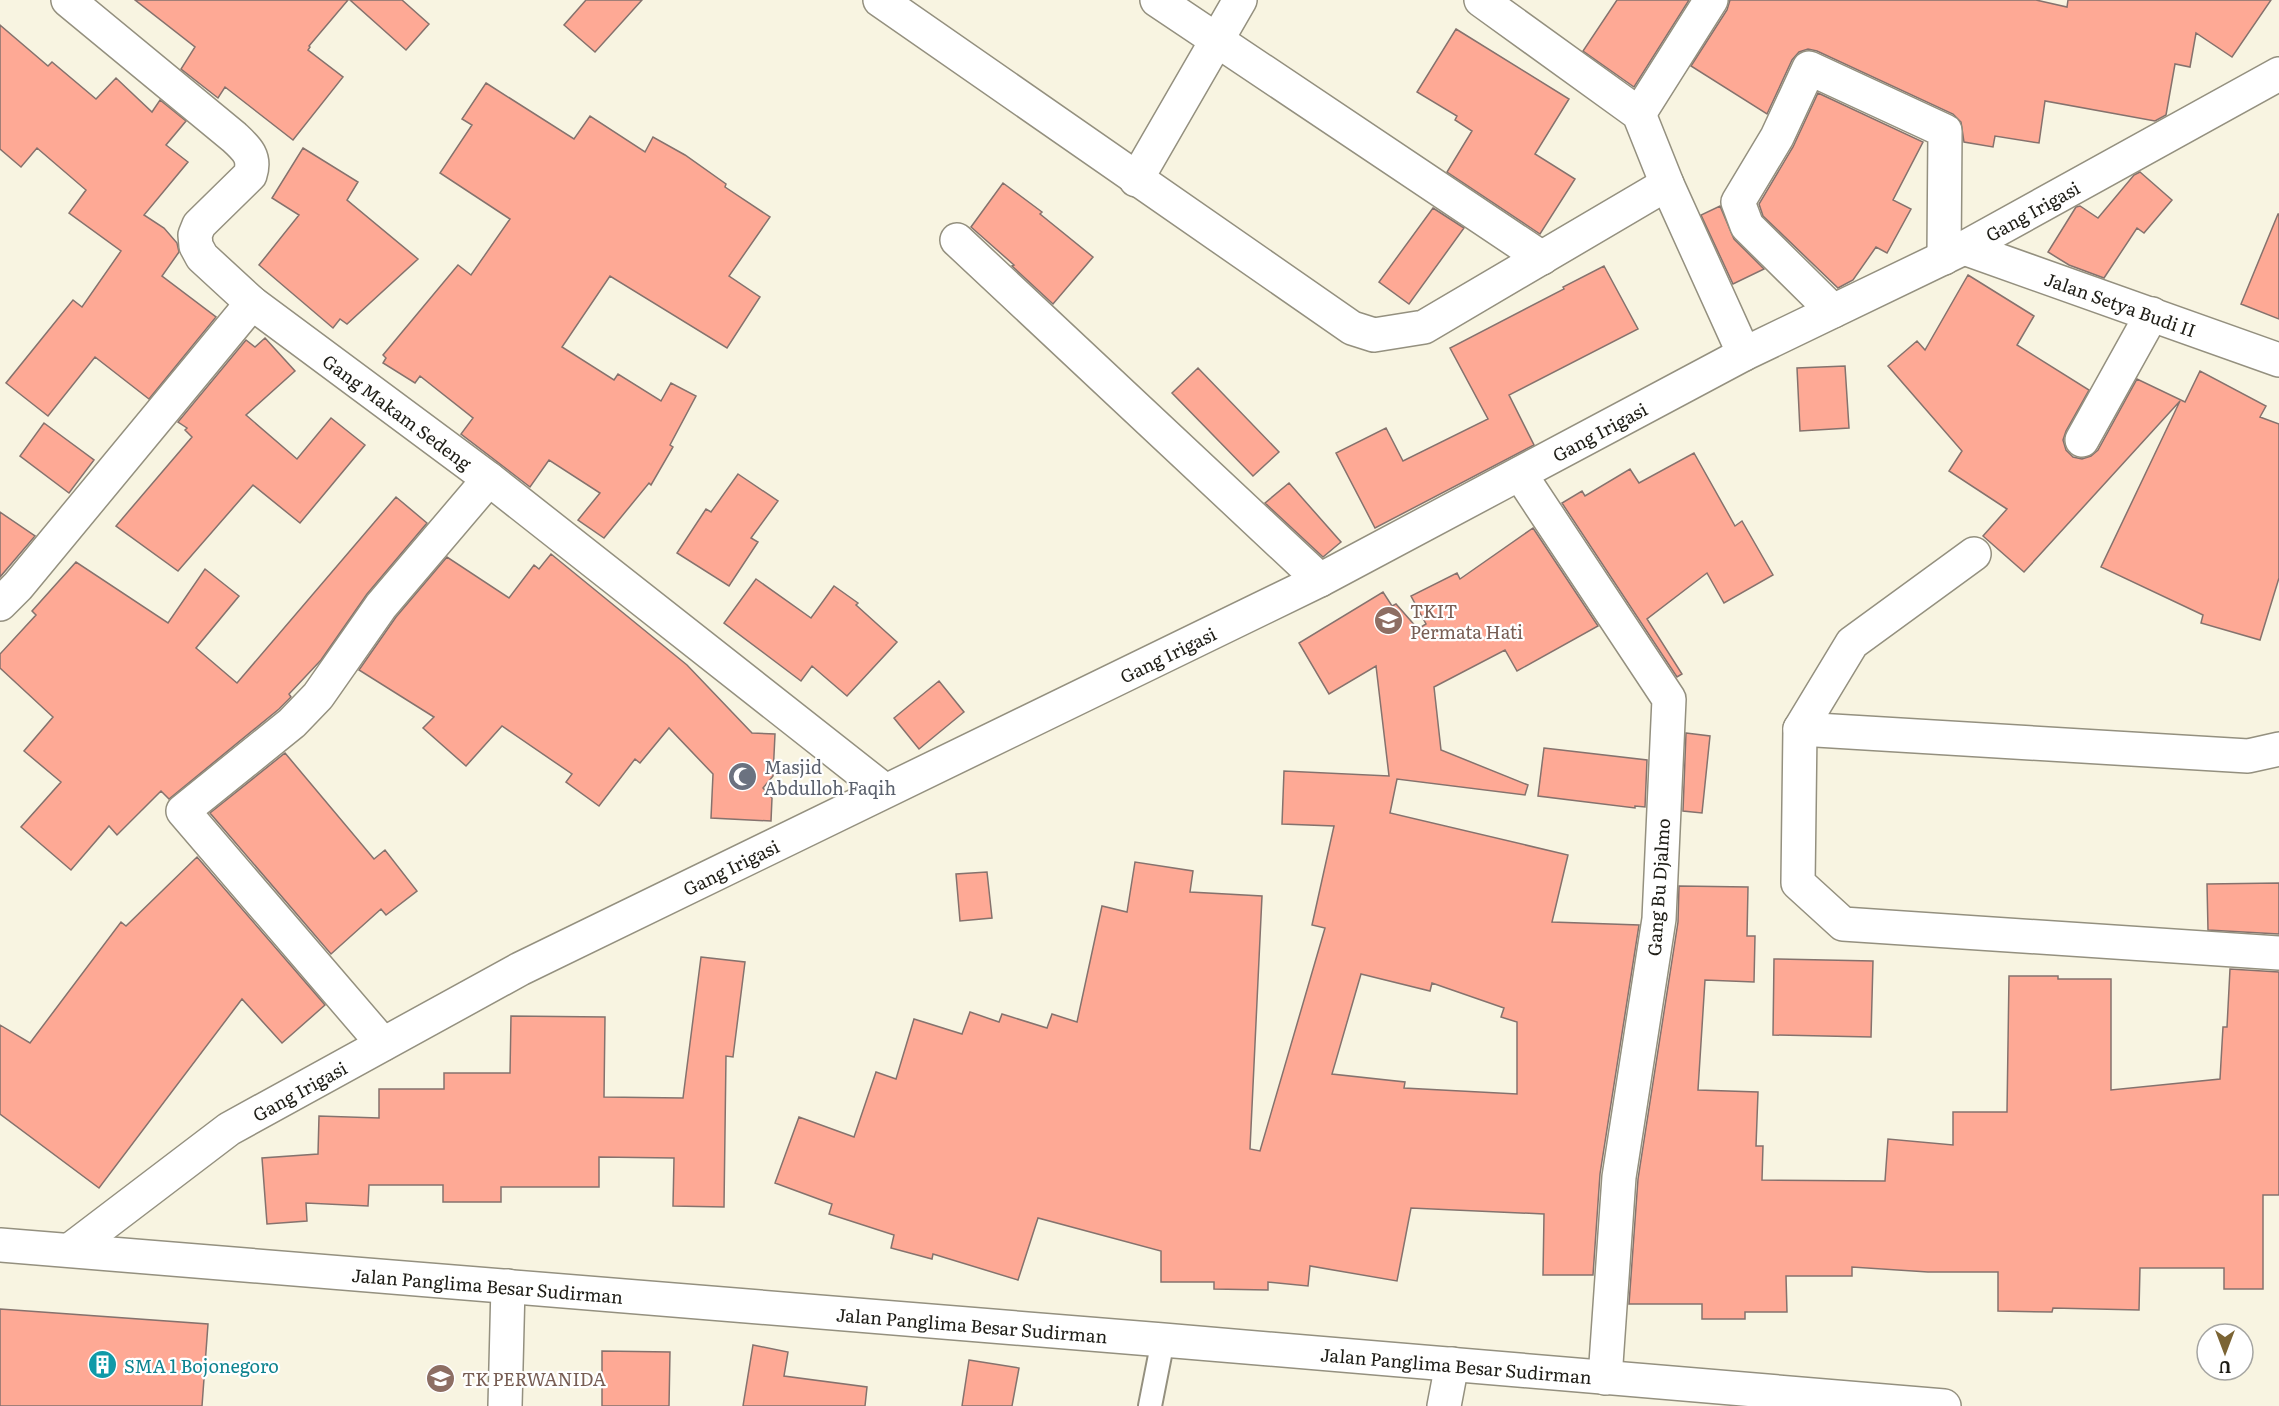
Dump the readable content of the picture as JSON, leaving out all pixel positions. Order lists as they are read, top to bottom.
{
  "streets": {
    "street": [
      "Gang Irigasi",
      "Jalan Setya Budi II",
      "Gang Makam Sedeng",
      "Gang Bu Djalmo",
      "Jalan Panglima Besar Sudirman"
    ]
  },
  "crossings": [
    ["Gang Irigasi", "Jalan Setya Budi II"],
    ["Gang Irigasi", "Gang Makam Sedeng"],
    ["Gang Irigasi", "Gang Bu Djalmo"],
    ["Gang Irigasi", "Jalan Panglima Besar Sudirman"],
    ["Gang Bu Djalmo", "Jalan Panglima Besar Sudirman"]
  ],
  "places": {
    "school or university": ["TKIT Permata Hati", "TK PERWANIDA"],
    "mosque": ["Masjid Abdulloh Faqih"],
    "building": ["SMA 1 Bojonegoro"]
  },
  "north": "bottom"
}
